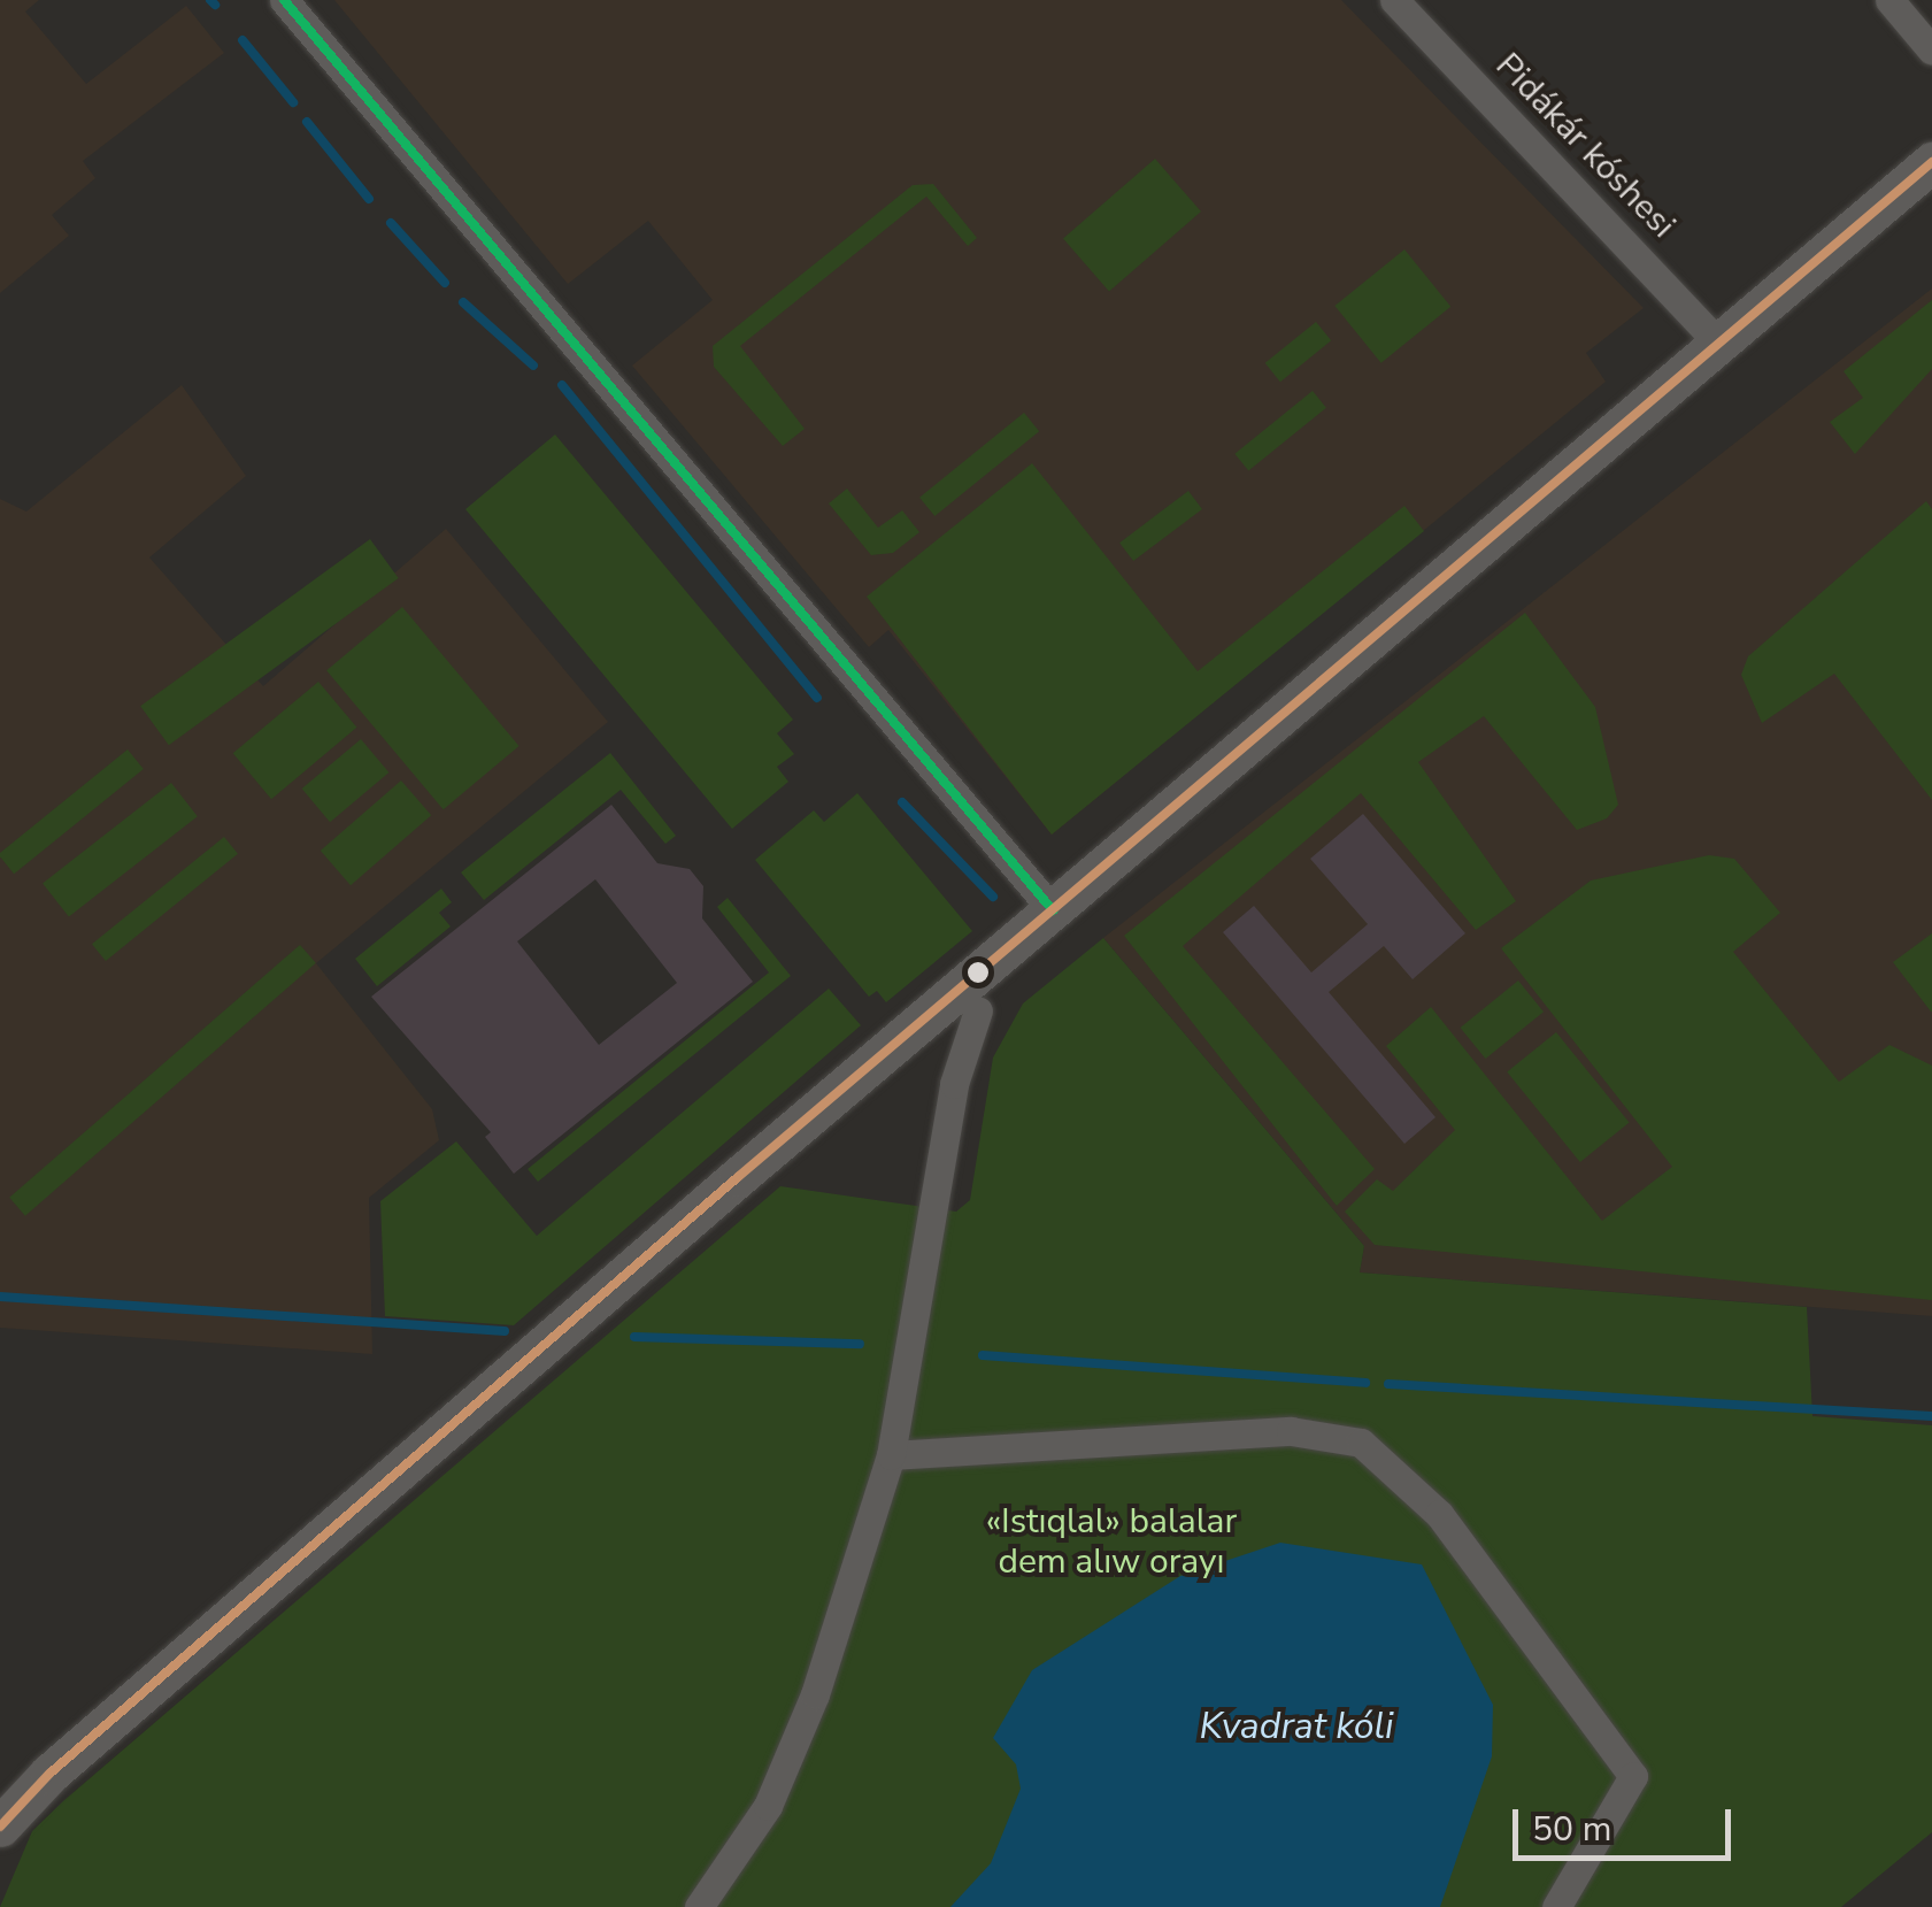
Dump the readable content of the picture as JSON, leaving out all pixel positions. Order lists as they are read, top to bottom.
{
  "streets": {
    "street": ["Pidákár kóshesi"]
  },
  "water": ["Kvadrat kóli"],
  "parks": ["«Istıqlal» balalar dem alıw orayı"],
  "scale_bar": "50 m"
}
